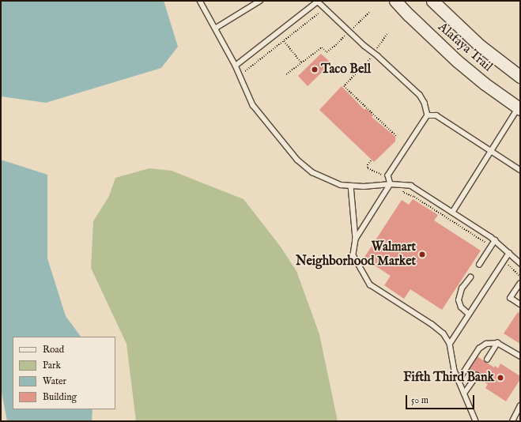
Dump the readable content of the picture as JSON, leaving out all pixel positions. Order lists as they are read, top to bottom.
{
  "streets": {
    "main road": ["Alafaya Trail"]
  },
  "places": ["Taco Bell", "Walmart Neighborhood Market", "Fifth Third Bank"],
  "legend": [
    "Road",
    "Park",
    "Water",
    "Building"
  ],
  "scale_bar": "50 m"
}
